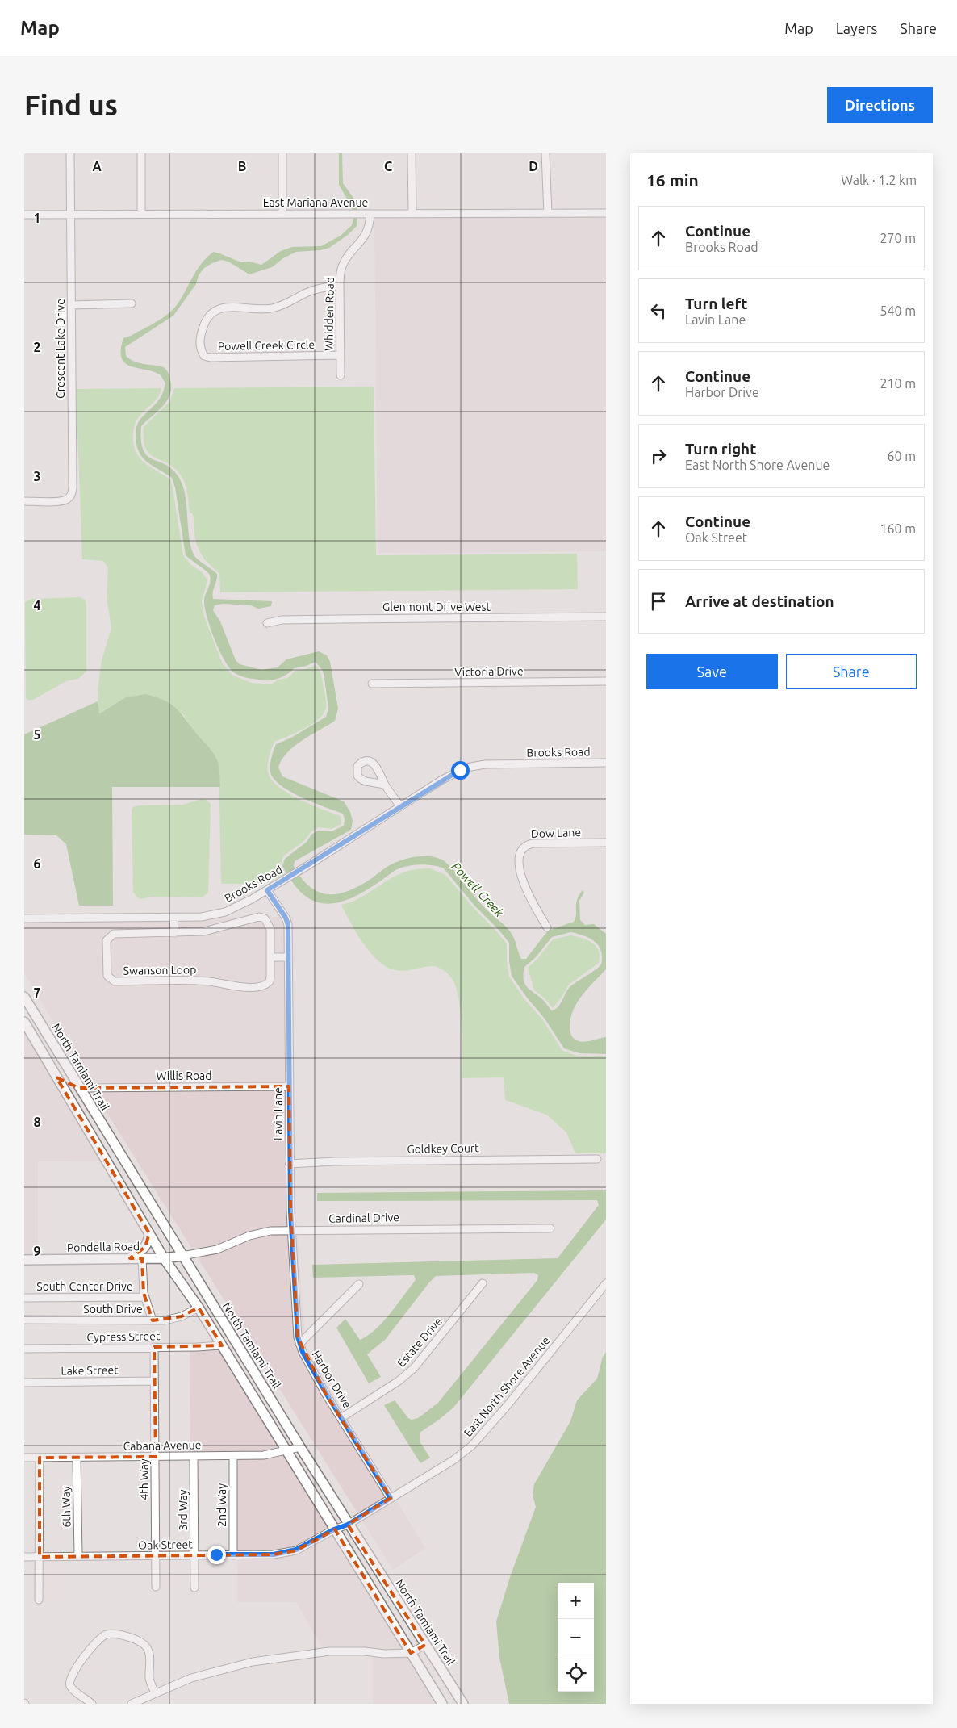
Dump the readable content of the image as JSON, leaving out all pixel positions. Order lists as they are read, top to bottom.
{
  "streets": {
    "main road": ["North Tamiami Trail", "Pondella Road"],
    "street": [
      "East Mariana Avenue",
      "Whidden Road",
      "Powell Creek Circle",
      "Crescent Lake Drive",
      "Glenmont Drive West",
      "Victoria Drive",
      "Brooks Road",
      "Dow Lane",
      "Swanson Loop",
      "Willis Road",
      "Lavin Lane",
      "Goldkey Court",
      "Cardinal Drive",
      "South Center Drive",
      "South Drive",
      "Cypress Street",
      "Estate Drive",
      "Lake Street",
      "Harbor Drive",
      "East North Shore Avenue",
      "Cabana Avenue",
      "4th Way",
      "2nd Way",
      "6th Way",
      "3rd Way",
      "Oak Street"
    ]
  },
  "crossings": [
    ["East Mariana Avenue", "Whidden Road"],
    ["East Mariana Avenue", "Crescent Lake Drive"],
    ["Whidden Road", "Powell Creek Circle"],
    ["Brooks Road", "Lavin Lane"],
    ["North Tamiami Trail", "Willis Road"],
    ["North Tamiami Trail", "Cardinal Drive"],
    ["North Tamiami Trail", "Pondella Road"],
    ["North Tamiami Trail", "East North Shore Avenue"],
    ["North Tamiami Trail", "Cabana Avenue"],
    ["North Tamiami Trail", "Oak Street"],
    ["Willis Road", "Lavin Lane"],
    ["Lavin Lane", "Goldkey Court"],
    ["Lavin Lane", "Cardinal Drive"],
    ["Lavin Lane", "Harbor Drive"],
    ["Cardinal Drive", "Pondella Road"],
    ["South Center Drive", "South Drive"],
    ["Cypress Street", "4th Way"],
    ["Estate Drive", "Harbor Drive"],
    ["Lake Street", "4th Way"],
    ["Harbor Drive", "East North Shore Avenue"],
    ["East North Shore Avenue", "Oak Street"],
    ["Cabana Avenue", "4th Way"],
    ["Cabana Avenue", "2nd Way"],
    ["Cabana Avenue", "6th Way"],
    ["Cabana Avenue", "3rd Way"],
    ["4th Way", "Oak Street"],
    ["2nd Way", "Oak Street"],
    ["6th Way", "Oak Street"],
    ["3rd Way", "Oak Street"]
  ],
  "water": ["Powell Creek"],
  "page": {
    "header": "Map",
    "nav": ["Map", "Layers", "Share"],
    "buttons": [
      "Directions",
      ["Save", "Share"]
    ],
    "title": "Find us",
    "heading": ["16 min", "Walk · 1.2 km"],
    "list": [
      ["Continue", "Brooks Road", "270 m"],
      ["Turn left", "Lavin Lane", "540 m"],
      ["Continue", "Harbor Drive", "210 m"],
      ["Turn right", "East North Shore Avenue", "60 m"],
      ["Continue", "Oak Street", "160 m"],
      "Arrive at destination"
    ],
    "map_buttons": ["+", "−"]
  },
  "grid": {
    "columns": [
      "A",
      "B",
      "C",
      "D"
    ],
    "rows": [
      "1",
      "2",
      "3",
      "4",
      "5",
      "6",
      "7",
      "8",
      "9"
    ]
  }
}
